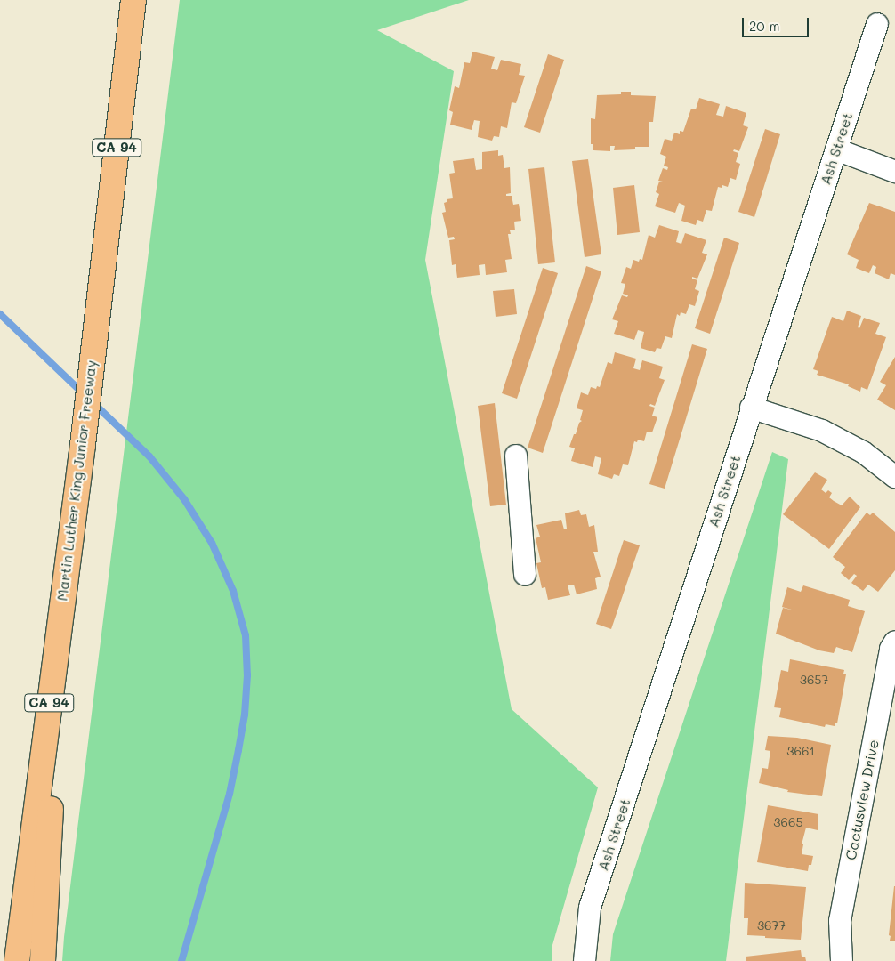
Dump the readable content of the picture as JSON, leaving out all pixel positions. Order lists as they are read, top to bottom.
{
  "streets": {
    "highway": ["CA 94", "Martin Luther King Junior Freeway"],
    "street": ["Ash Street", "Cactusview Drive"]
  },
  "house_numbers": [
    "3657",
    "3661",
    "3665",
    "3677"
  ],
  "scale_bar": "20 m"
}
